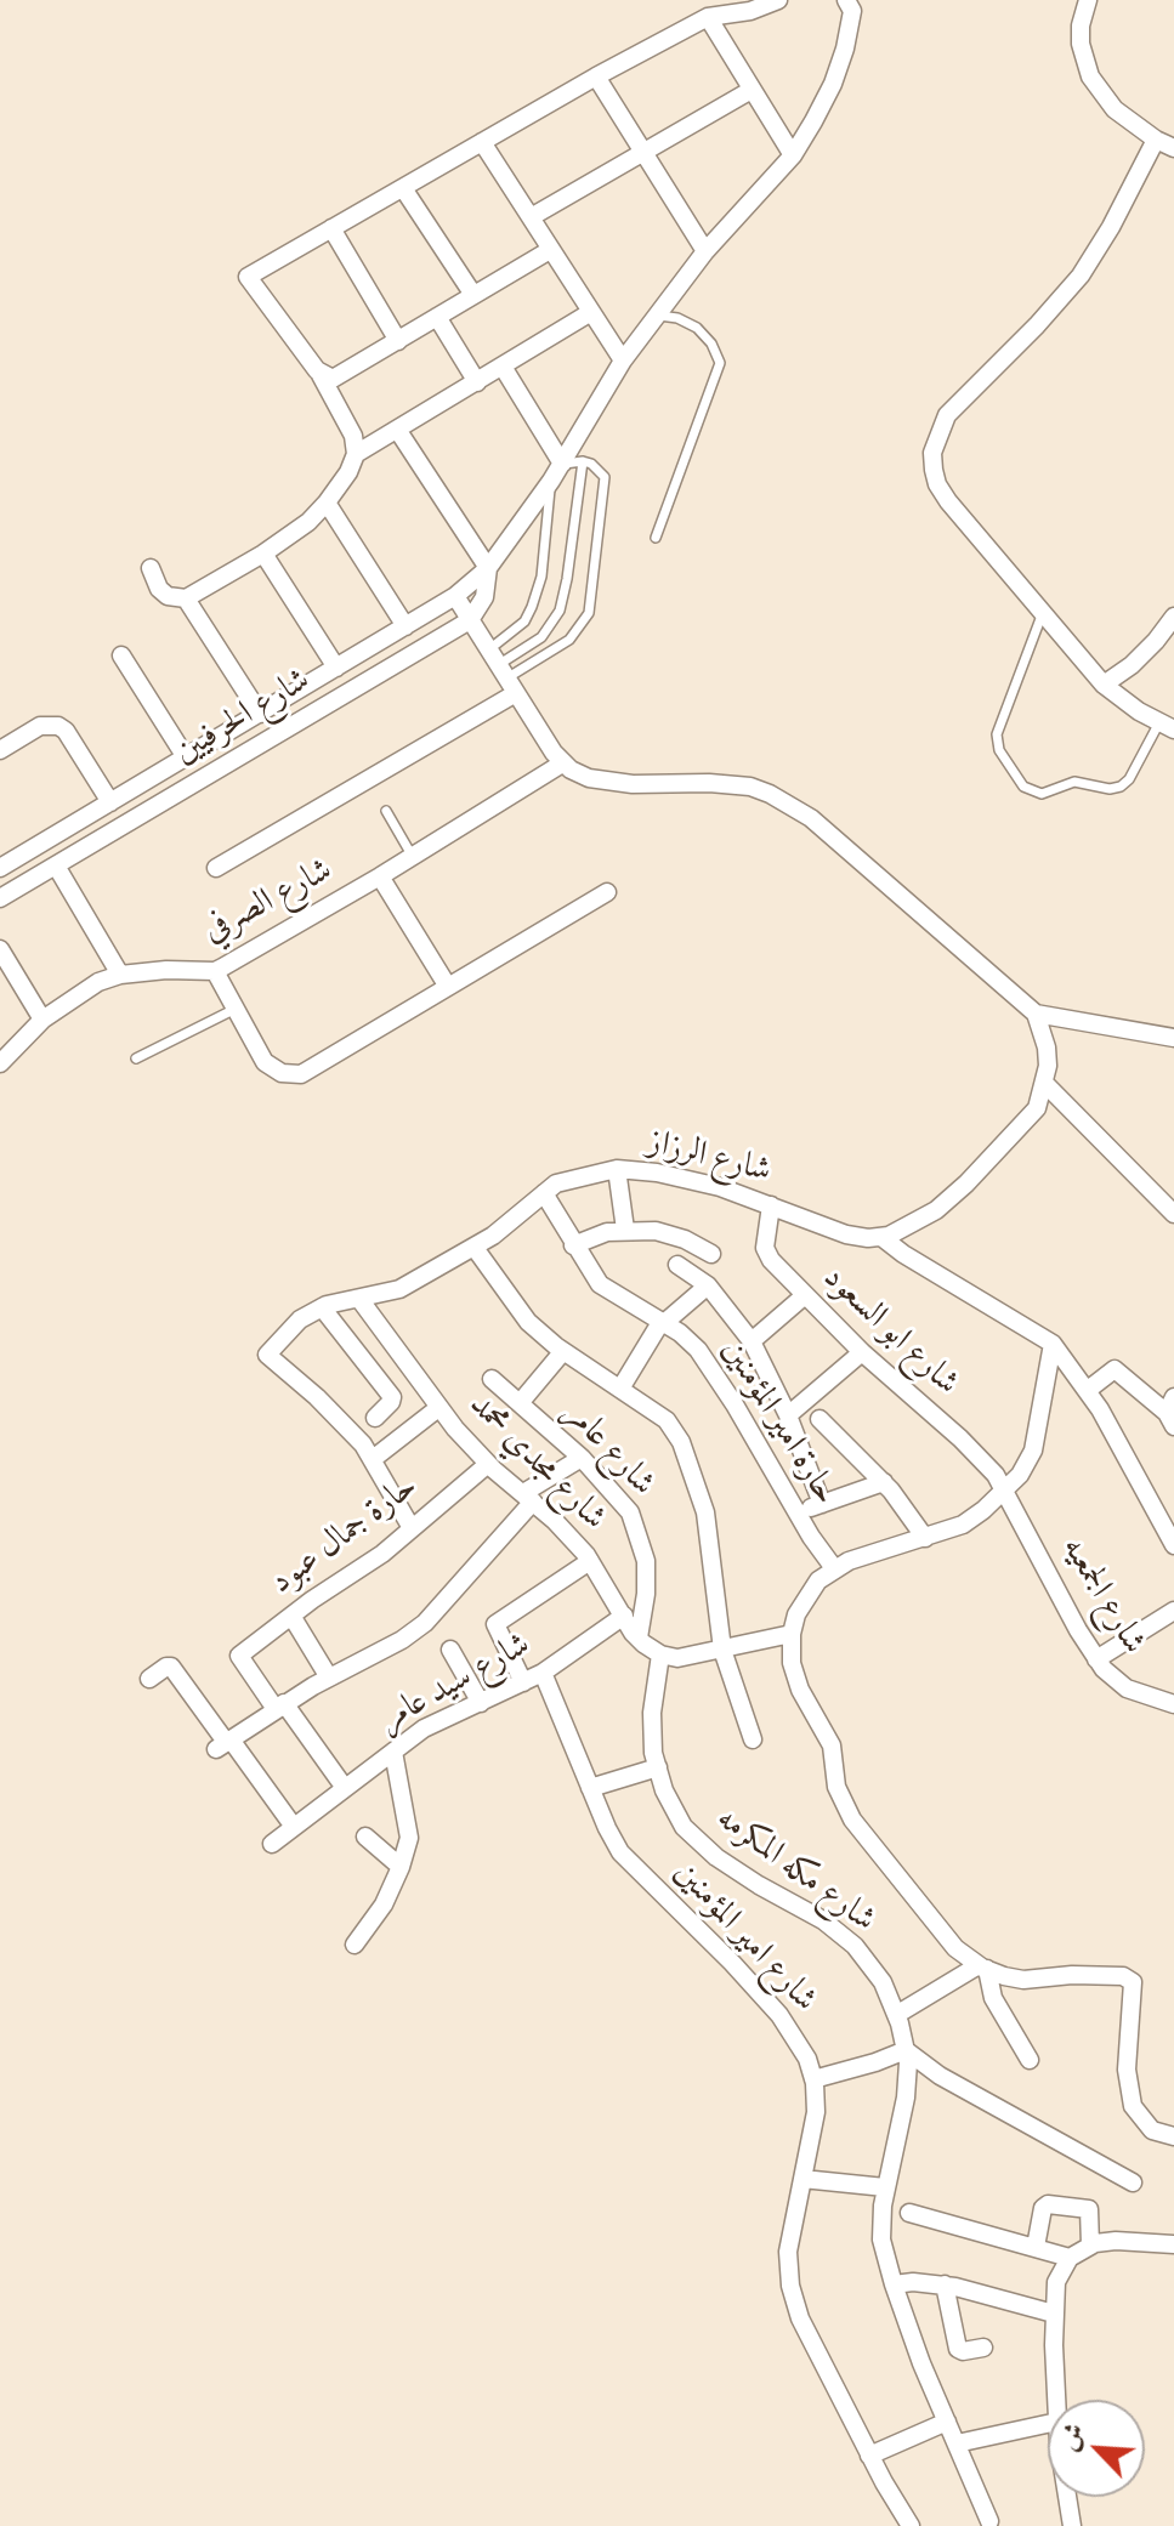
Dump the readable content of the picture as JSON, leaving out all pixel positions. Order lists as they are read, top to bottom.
{
  "streets": {
    "street": [
      "شارع الحرفيين",
      "شارع الصرفي",
      "شارع الرزاز",
      "شارع ابو السعود",
      "حارة امير المؤمنين",
      "شارع عامر",
      "شارع مجدي محمد",
      "حارة جمال عبود",
      "شارع الجمعيه",
      "شارع سيد عامر",
      "شارع مكه المكرمه",
      "شارع امير المؤمنين"
    ]
  },
  "crossings": [
    ["شارع الرزاز", "شارع ابو السعود"],
    ["شارع الرزاز", "حارة امير المؤمنين"],
    ["شارع الرزاز", "شارع مجدي محمد"],
    ["شارع ابو السعود", "شارع الجمعيه"],
    ["شارع عامر", "شارع مجدي محمد"],
    ["شارع مجدي محمد", "حارة جمال عبود"],
    ["شارع مجدي محمد", "شارع سيد عامر"],
    ["شارع مجدي محمد", "شارع مكه المكرمه"],
    ["شارع سيد عامر", "شارع امير المؤمنين"]
  ],
  "north": "top left"
}
